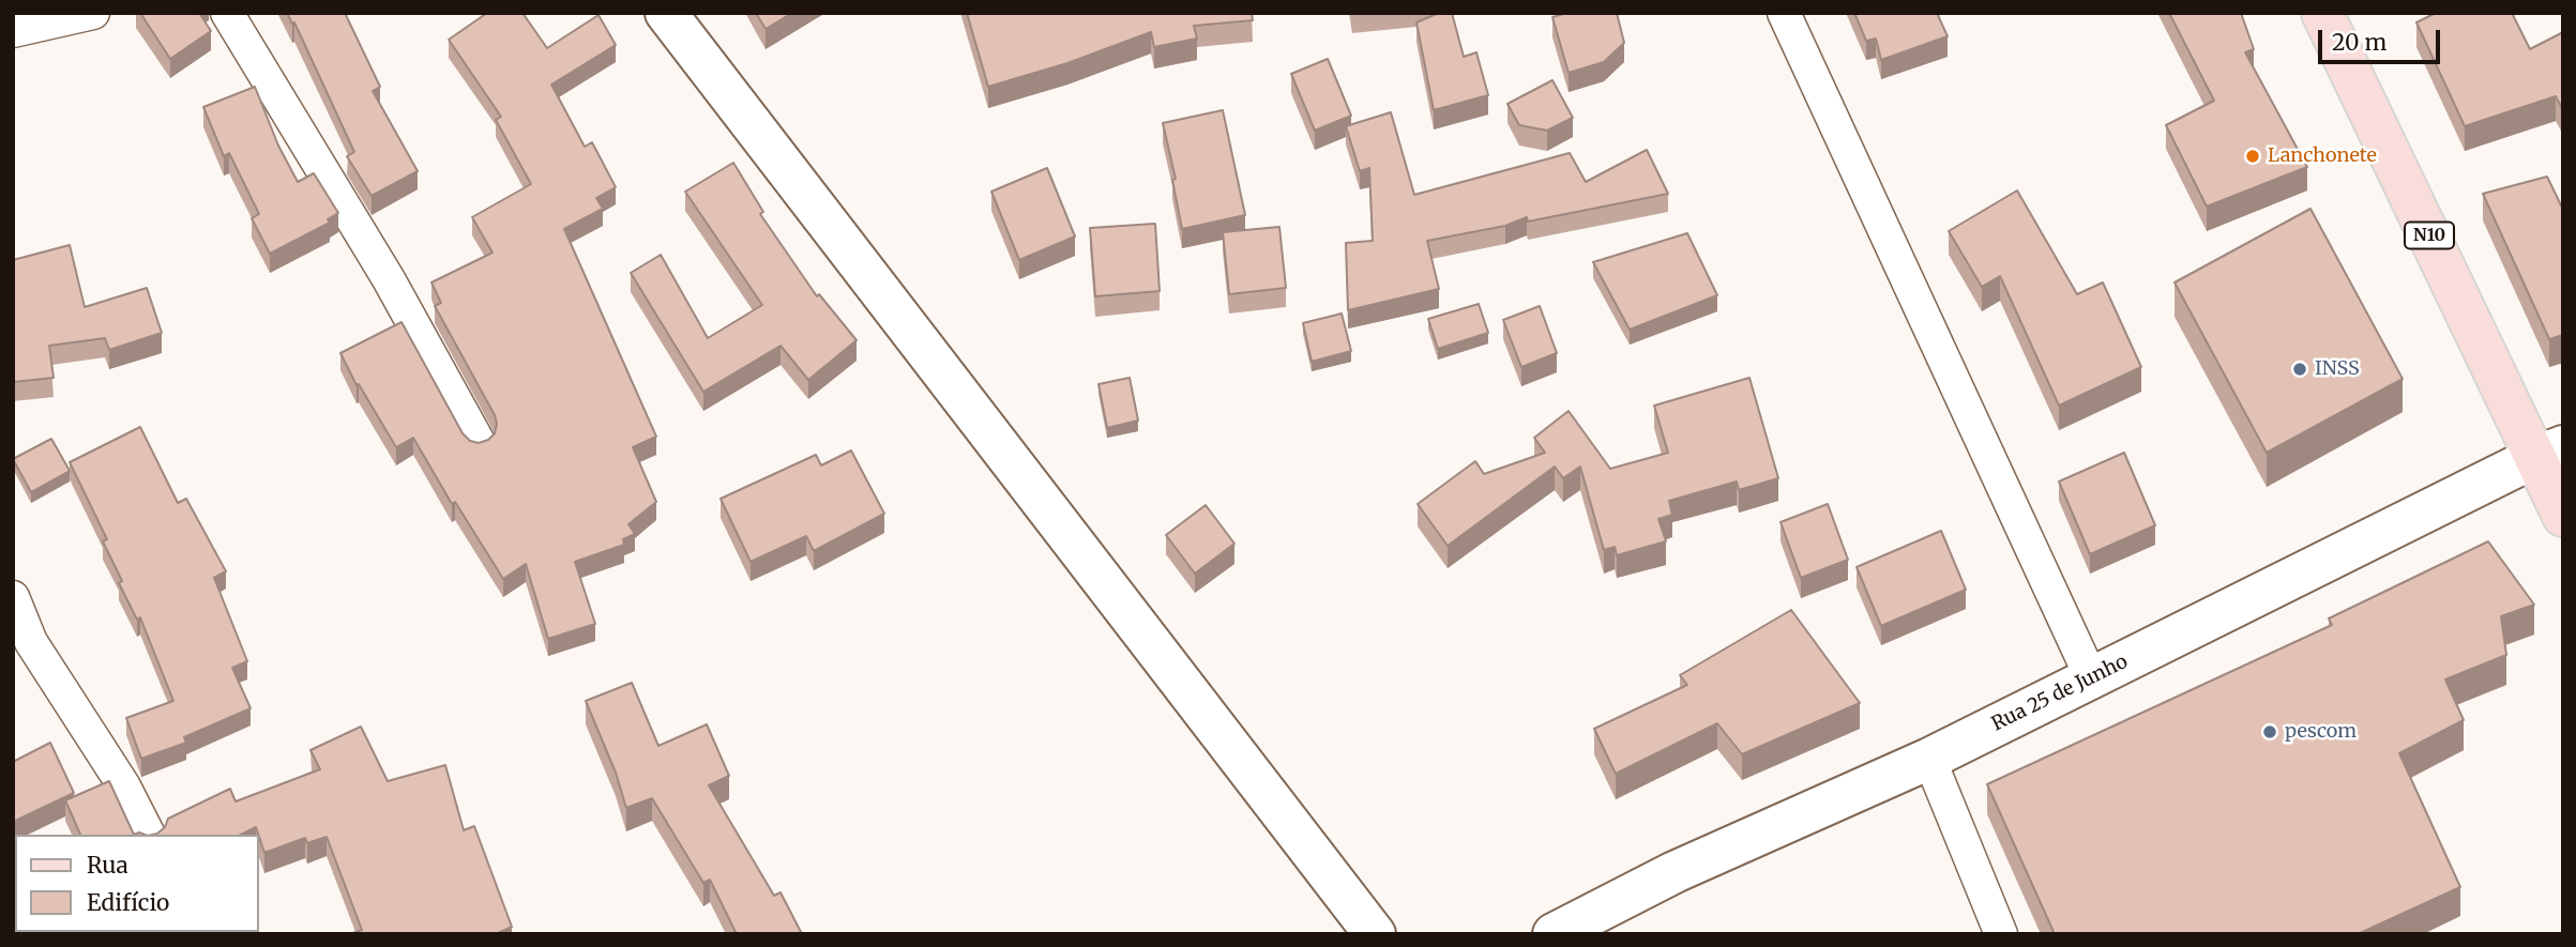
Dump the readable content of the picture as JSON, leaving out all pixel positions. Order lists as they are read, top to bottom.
{
  "streets": {
    "main road": ["N10"],
    "street": ["Rua 25 de Junho"]
  },
  "crossings": [
    ["N10", "Rua 25 de Junho"]
  ],
  "places": ["Lanchonete", "INSS", "pescom"],
  "legend": ["Rua", "Edifício"],
  "scale_bar": "20 m"
}
